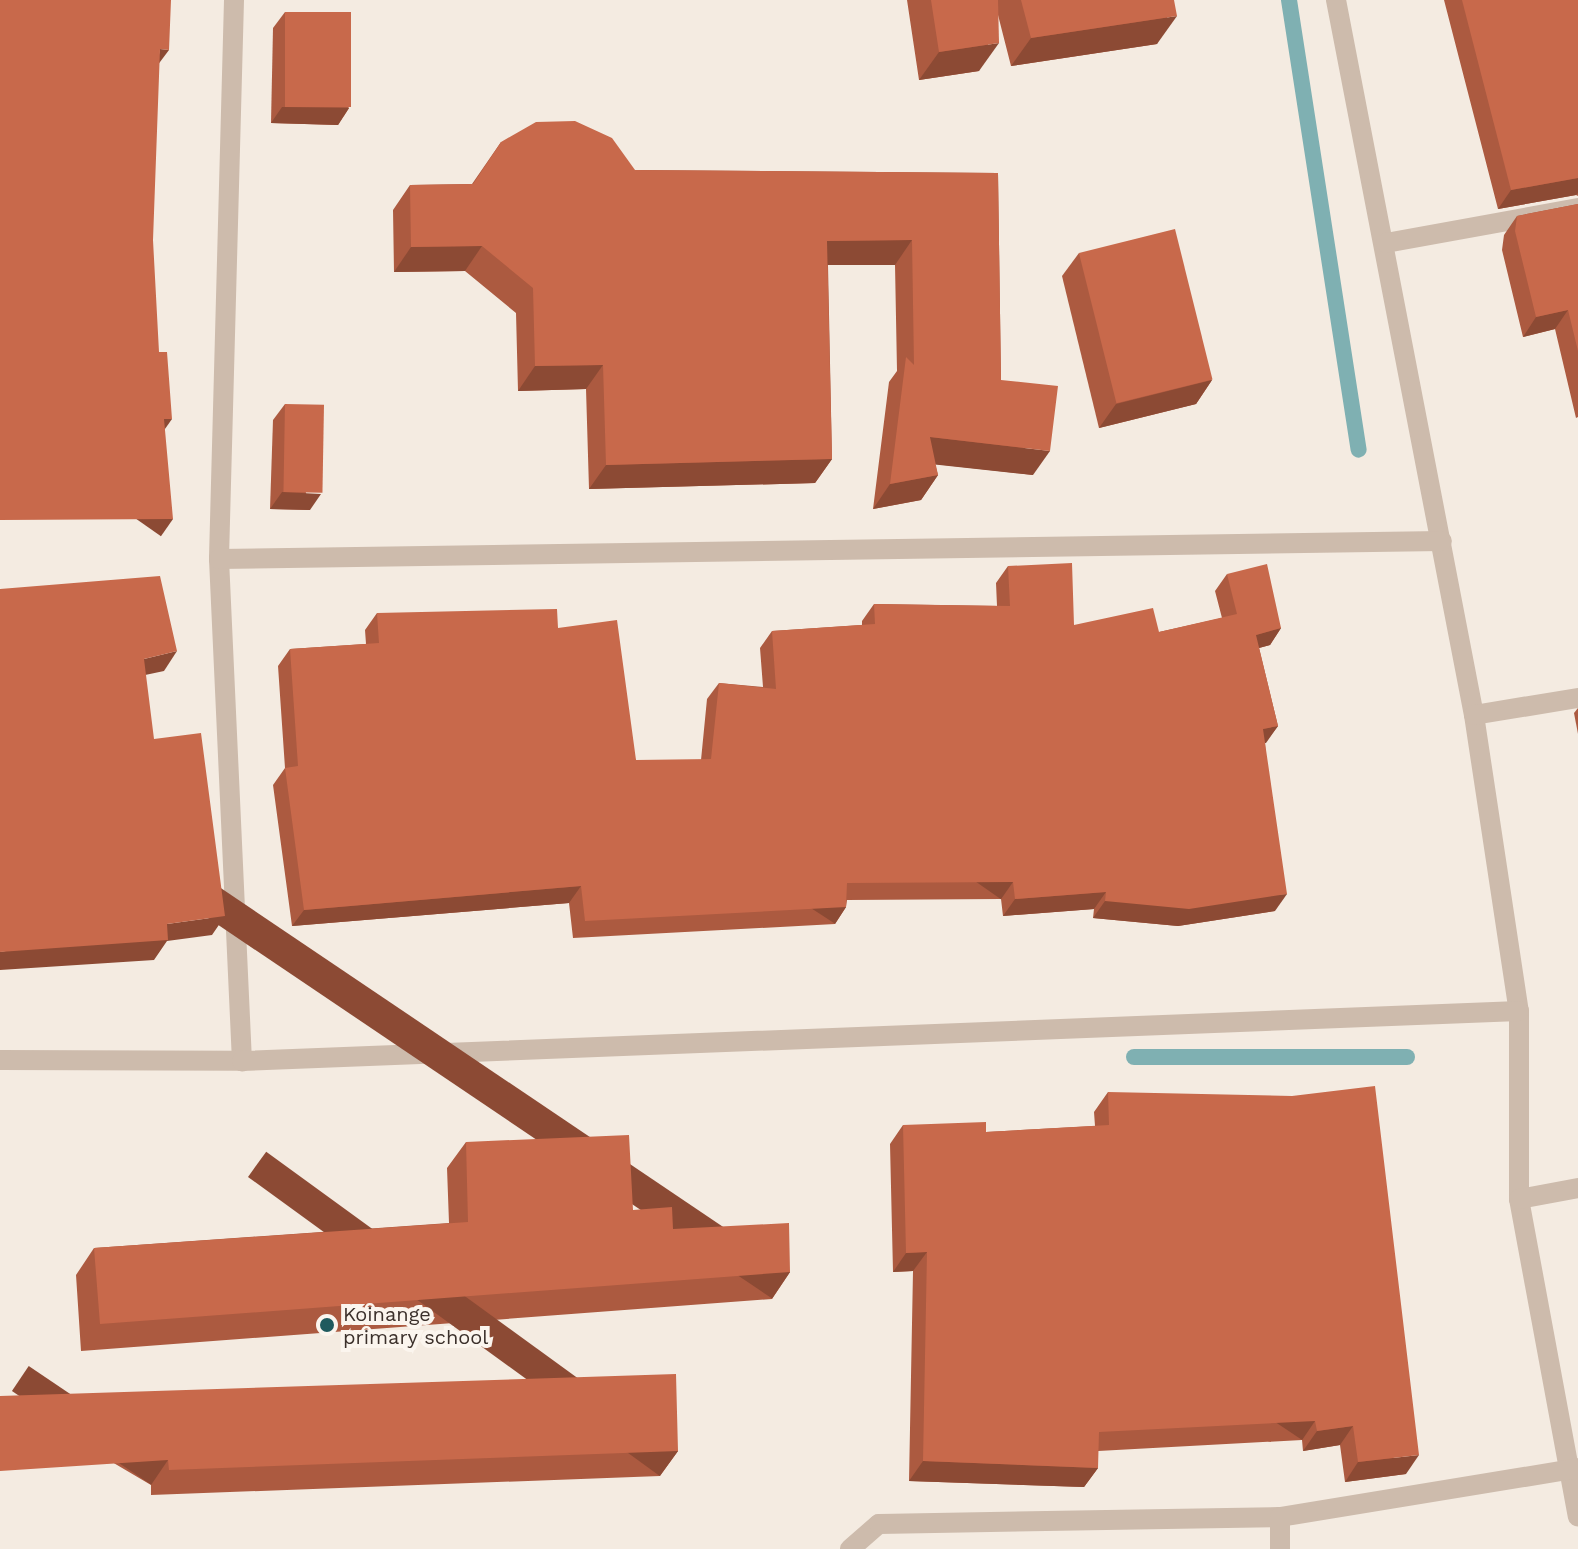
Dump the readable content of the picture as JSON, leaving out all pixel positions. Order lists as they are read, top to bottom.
{
  "places": ["Koinange primary school"]
}
